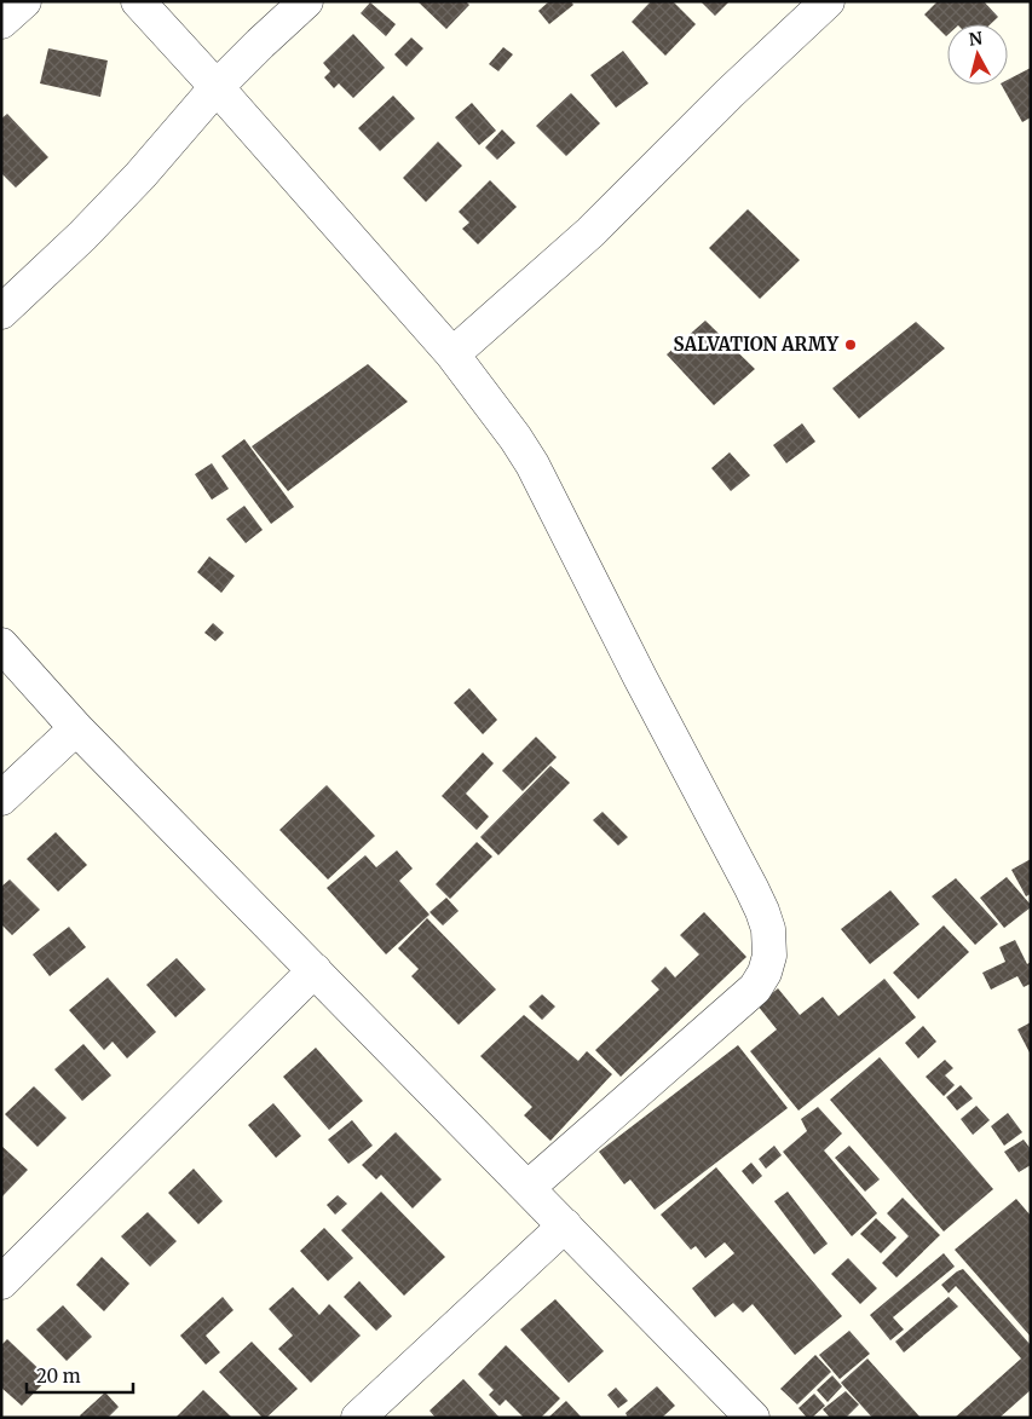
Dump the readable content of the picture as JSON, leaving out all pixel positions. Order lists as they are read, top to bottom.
{
  "places": ["SALVATION ARMY"],
  "scale_bar": "20 m",
  "north": "top"
}
